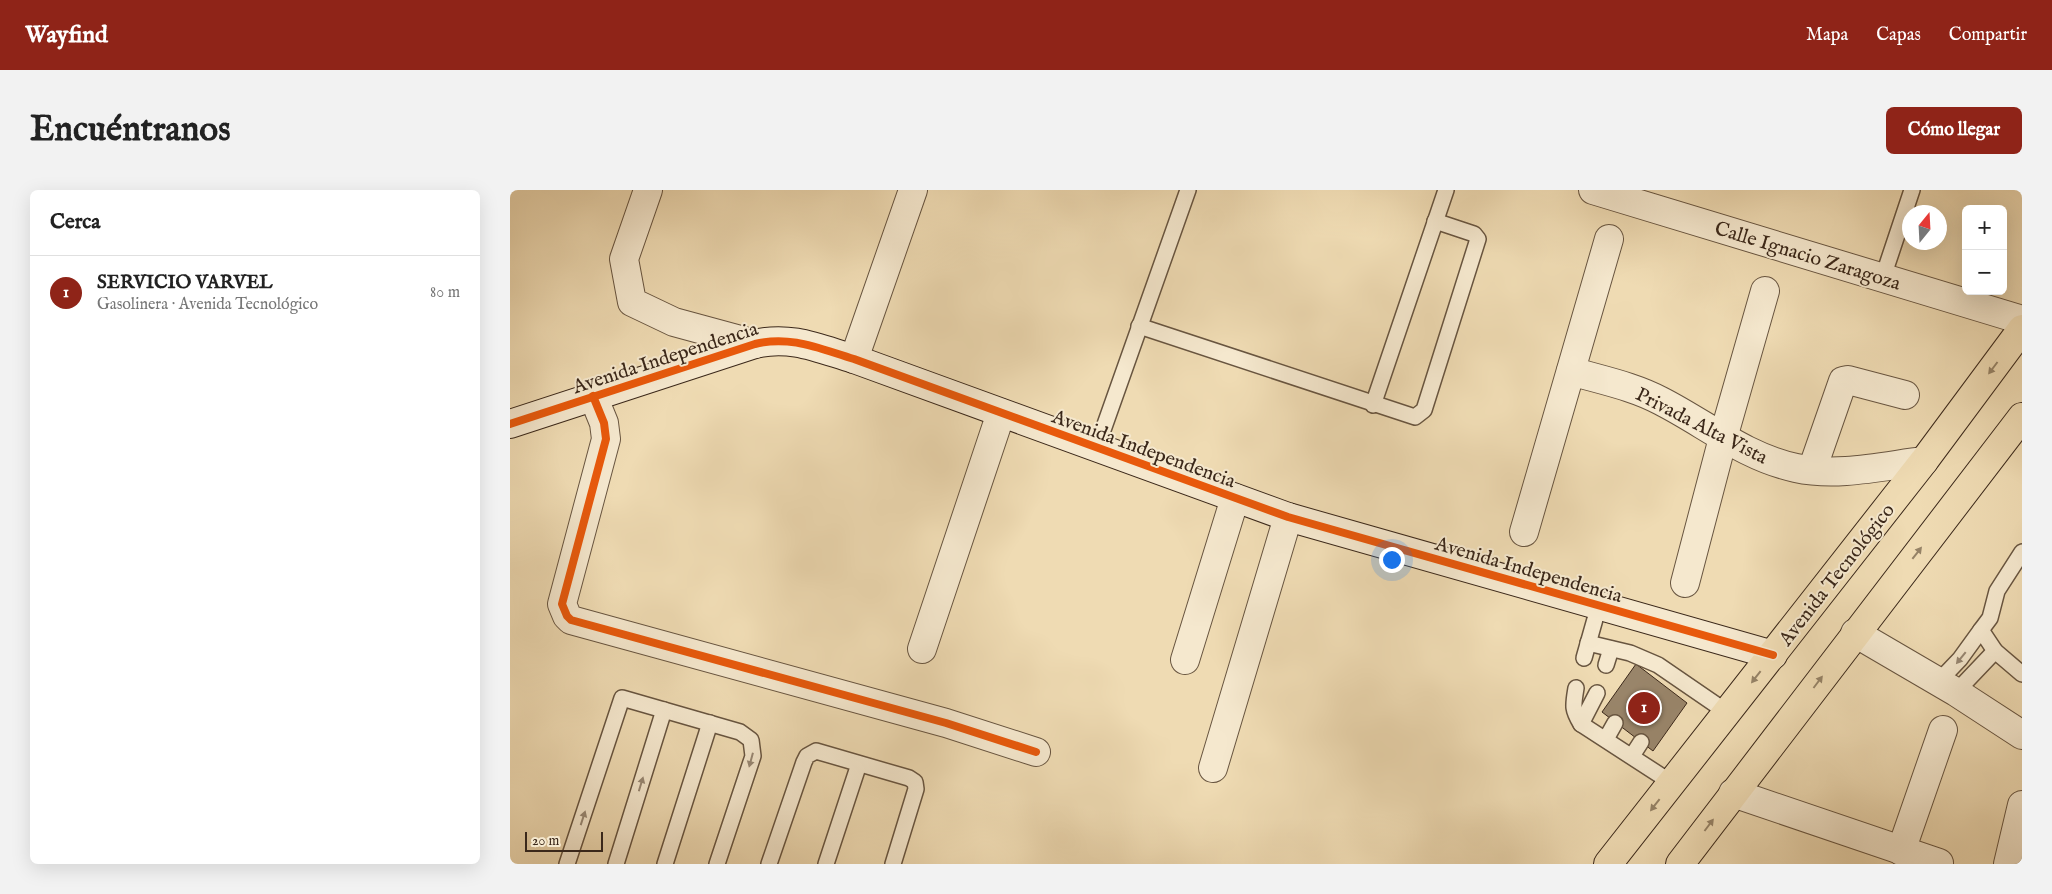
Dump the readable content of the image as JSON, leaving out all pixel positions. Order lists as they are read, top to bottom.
{
  "streets": {
    "main road": ["Avenida Tecnológico"],
    "street": ["Calle Ignacio Zaragoza", "Avenida Independencia", "Privada Alta Vista"]
  },
  "crossings": [
    ["Avenida Independencia", "Avenida Tecnológico"],
    ["Privada Alta Vista", "Avenida Tecnológico"]
  ],
  "scale_bar": "20 m",
  "north": "top",
  "page": {
    "header": "Wayfind",
    "nav": ["Mapa", "Capas", "Compartir"],
    "buttons": "Cómo llegar",
    "title": "Encuéntranos",
    "heading": "Cerca",
    "map_buttons": ["+", "−"],
    "list": [
      {
        "mark": "1",
        "name": "SERVICIO VARVEL",
        "note": "Gasolinera · Avenida Tecnológico",
        "value": "80 m"
      }
    ],
    "pins": "1",
    "scale": "20 m"
  }
}
